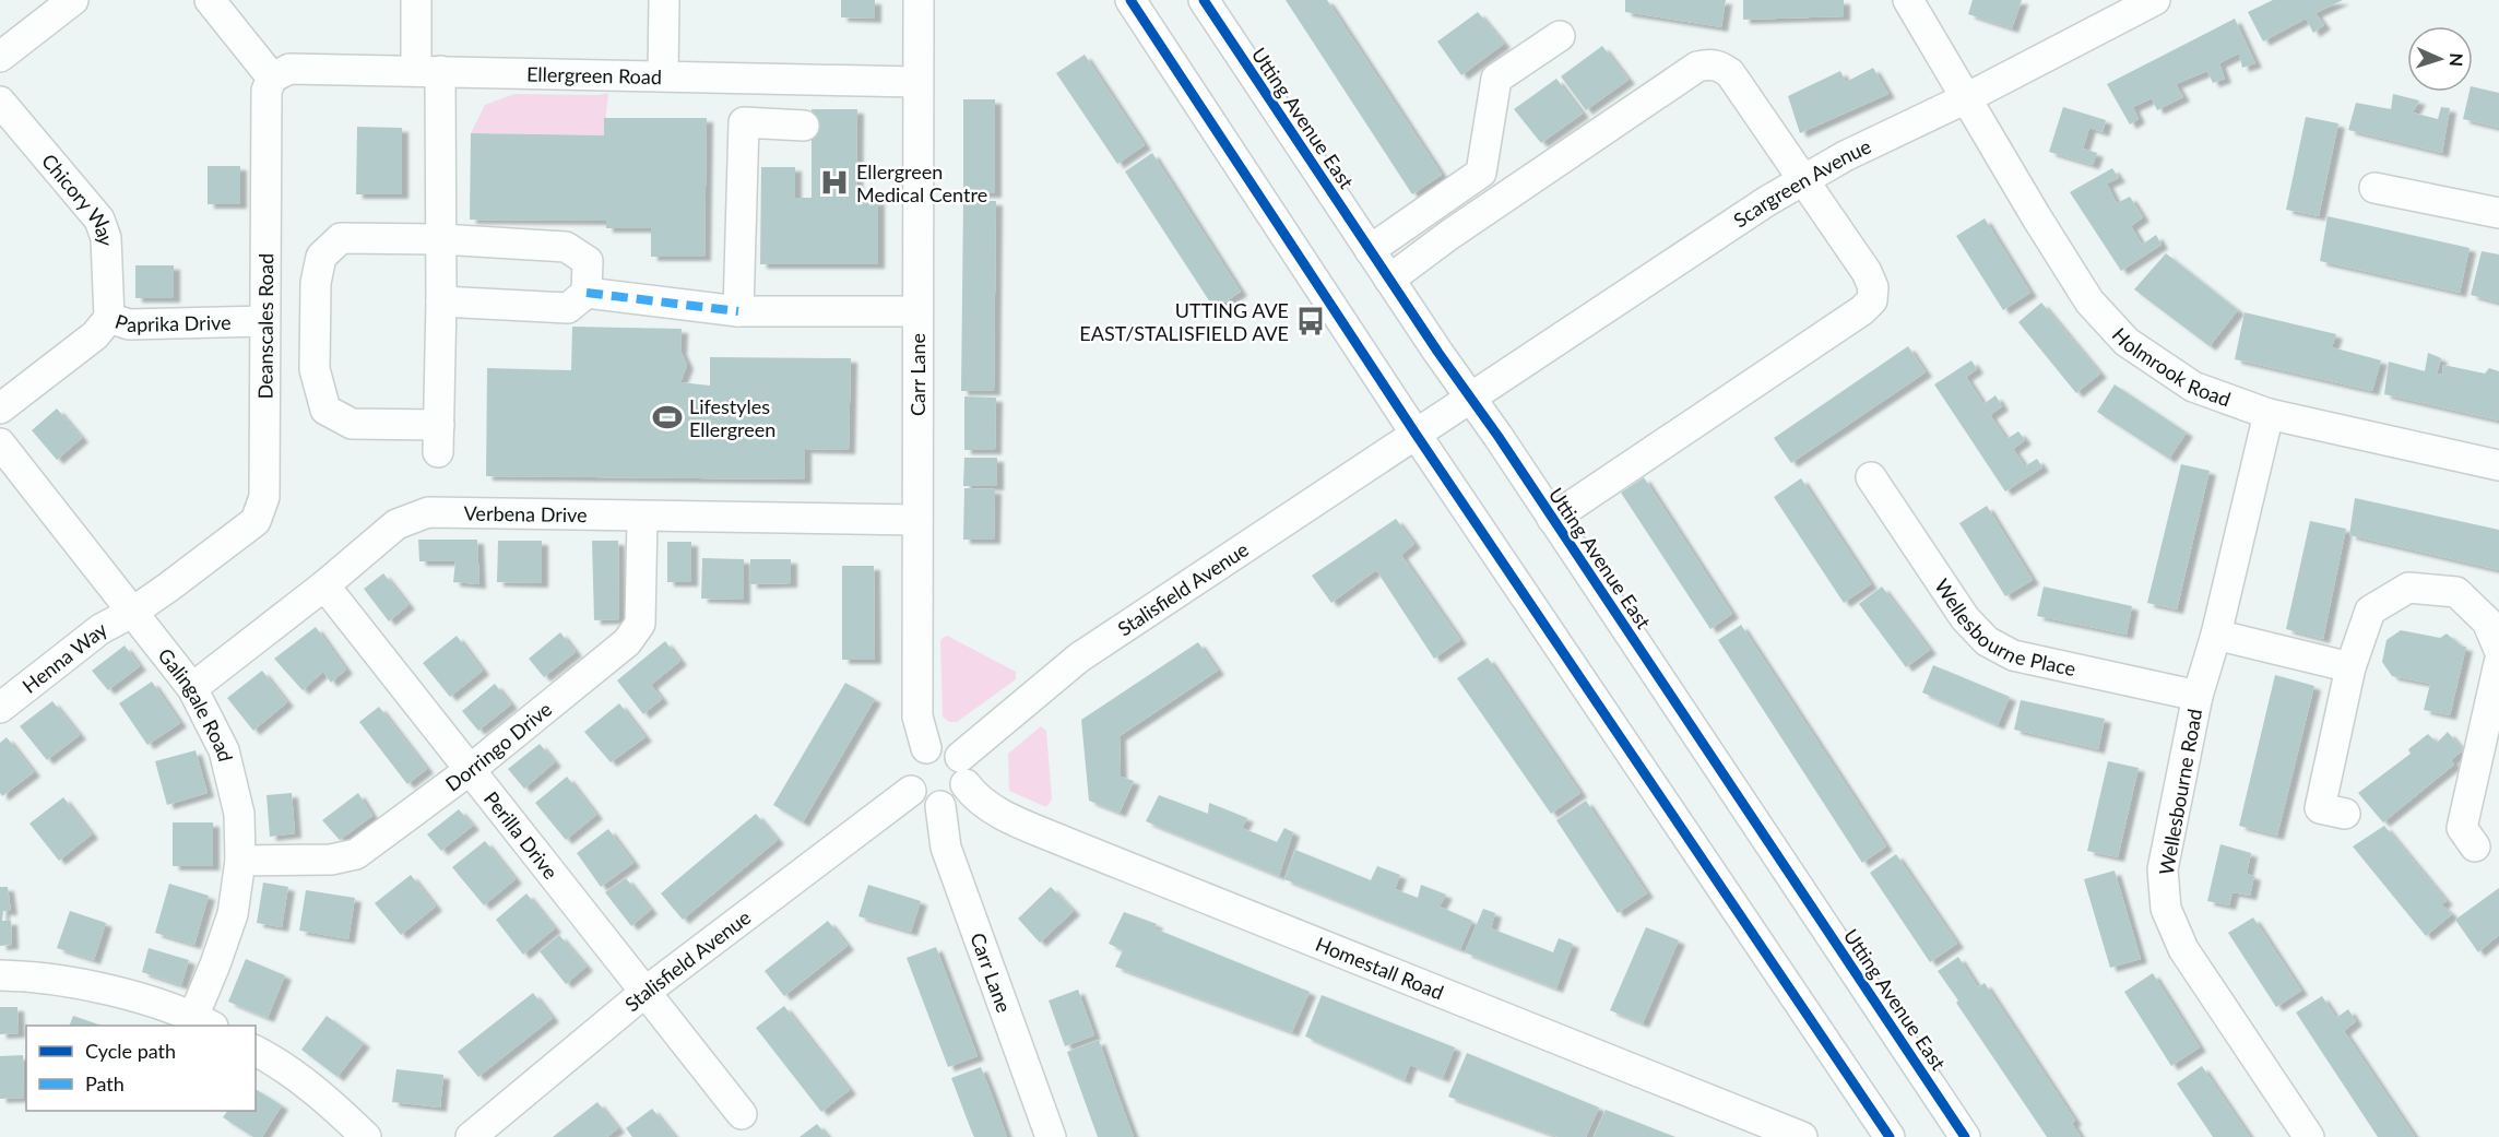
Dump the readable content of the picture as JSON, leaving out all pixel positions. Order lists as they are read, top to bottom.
{
  "streets": {
    "street": [
      "Ellergreen Road",
      "Utting Avenue East",
      "Scargreen Avenue",
      "Chicory Way",
      "Paprika Drive",
      "Deanscales Road",
      "Holmrook Road",
      "Carr Lane",
      "Verbena Drive",
      "Stalisfield Avenue",
      "Wellesbourne Place",
      "Henna Way",
      "Galingale Road",
      "Dorringo Drive",
      "Wellesbourne Road",
      "Perilla Drive",
      "Homestall Road"
    ]
  },
  "crossings": [
    ["Ellergreen Road", "Deanscales Road"],
    ["Ellergreen Road", "Carr Lane"],
    ["Utting Avenue East", "Scargreen Avenue"],
    ["Scargreen Avenue", "Holmrook Road"],
    ["Scargreen Avenue", "Stalisfield Avenue"],
    ["Chicory Way", "Paprika Drive"],
    ["Paprika Drive", "Deanscales Road"],
    ["Deanscales Road", "Henna Way"],
    ["Deanscales Road", "Galingale Road"],
    ["Holmrook Road", "Wellesbourne Road"],
    ["Carr Lane", "Verbena Drive"],
    ["Carr Lane", "Stalisfield Avenue"],
    ["Carr Lane", "Homestall Road"],
    ["Verbena Drive", "Galingale Road"],
    ["Verbena Drive", "Dorringo Drive"],
    ["Verbena Drive", "Perilla Drive"],
    ["Stalisfield Avenue", "Perilla Drive"],
    ["Stalisfield Avenue", "Homestall Road"],
    ["Wellesbourne Place", "Wellesbourne Road"],
    ["Henna Way", "Galingale Road"],
    ["Galingale Road", "Dorringo Drive"],
    ["Dorringo Drive", "Perilla Drive"]
  ],
  "places": {
    "hospital": ["Ellergreen Medical Centre"],
    "bus stop": ["UTTING AVE EAST/STALISFIELD AVE"],
    "sports": ["Lifestyles Ellergreen"]
  },
  "legend": ["Cycle path", "Path"],
  "north": "right"
}
